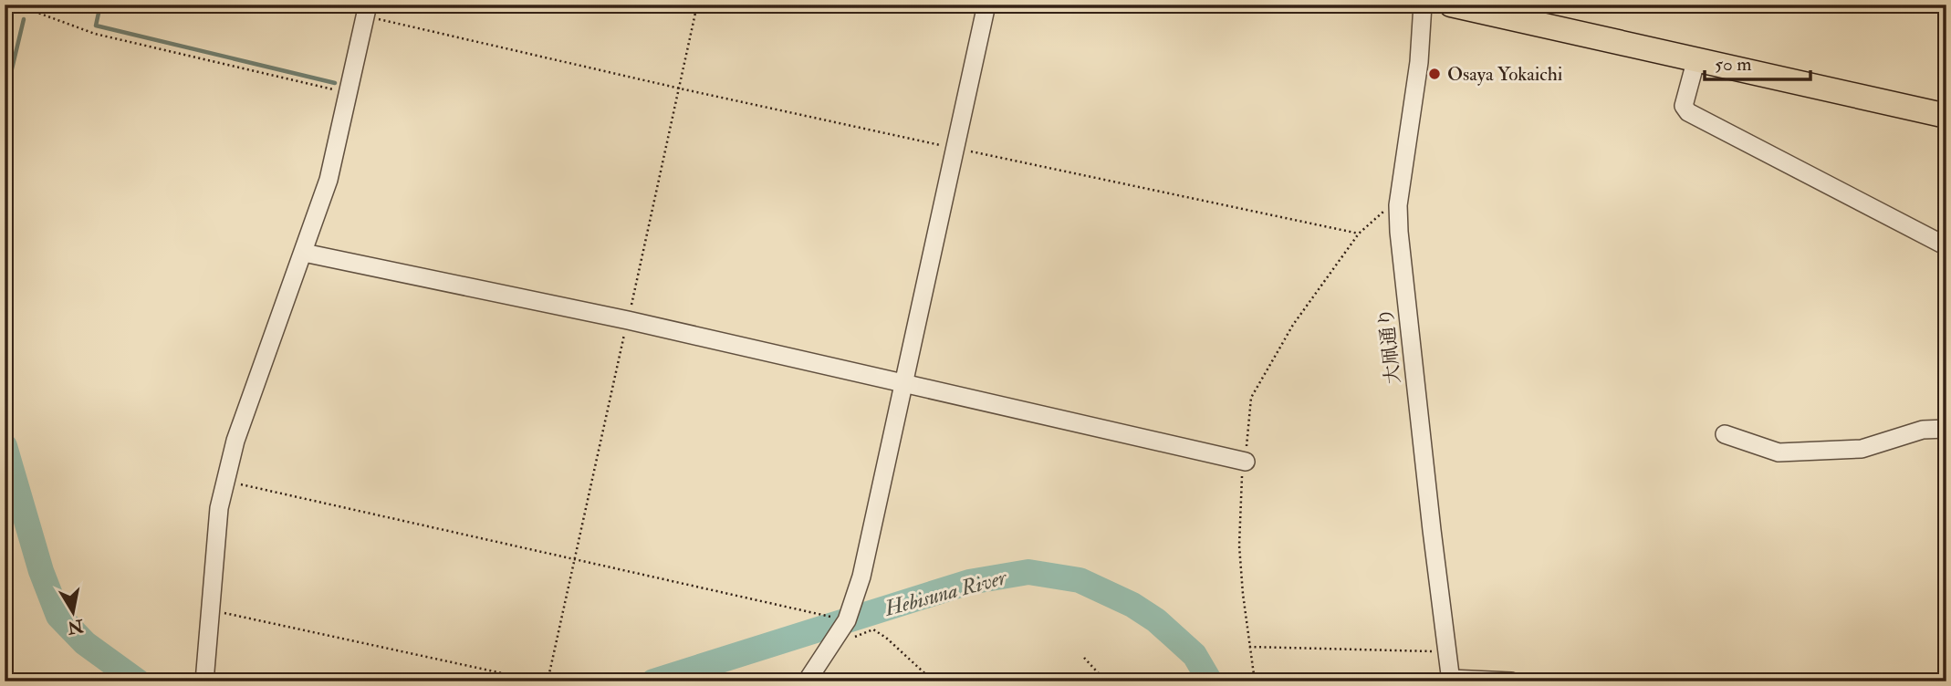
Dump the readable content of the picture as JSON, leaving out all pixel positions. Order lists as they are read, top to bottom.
{
  "streets": {
    "street": ["大凧通り"]
  },
  "water": ["Hebisuna River"],
  "places": ["Osaya Yokaichi"],
  "scale_bar": "50 m",
  "north": "bottom"
}
